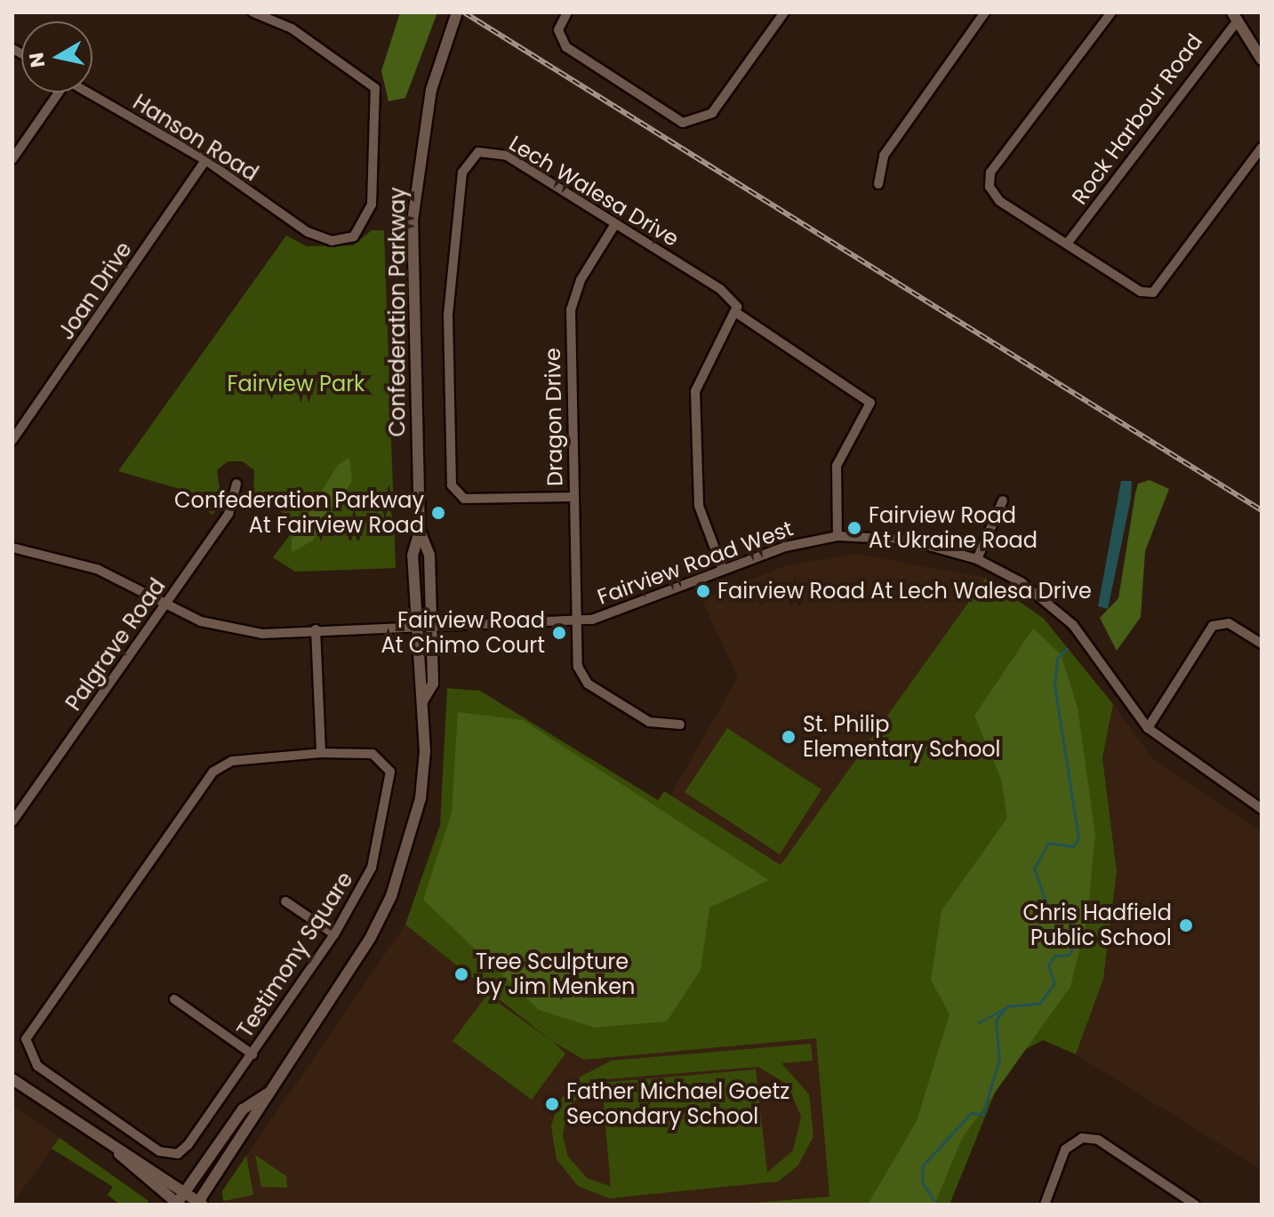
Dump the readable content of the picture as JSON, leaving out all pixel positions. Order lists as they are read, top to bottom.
{
  "streets": {
    "street": [
      "Rock Harbour Road",
      "Hanson Road",
      "Lech Walesa Drive",
      "Joan Drive",
      "Confederation Parkway",
      "Dragon Drive",
      "Fairview Road West",
      "Palgrave Road",
      "Testimony Square"
    ]
  },
  "crossings": [
    ["Hanson Road", "Joan Drive"],
    ["Lech Walesa Drive", "Dragon Drive"],
    ["Lech Walesa Drive", "Fairview Road West"],
    ["Confederation Parkway", "Fairview Road West"],
    ["Dragon Drive", "Fairview Road West"],
    ["Fairview Road West", "Palgrave Road"]
  ],
  "parks": ["Fairview Park"],
  "places": [
    "Confederation Parkway At Fairview Road",
    "Fairview Road At Ukraine Road",
    "Fairview Road At Lech Walesa Drive",
    "Fairview Road At Chimo Court",
    "St. Philip Elementary School",
    "Chris Hadfield Public School",
    "Tree Sculpture by Jim Menken",
    "Father Michael Goetz Secondary School"
  ],
  "north": "left"
}
